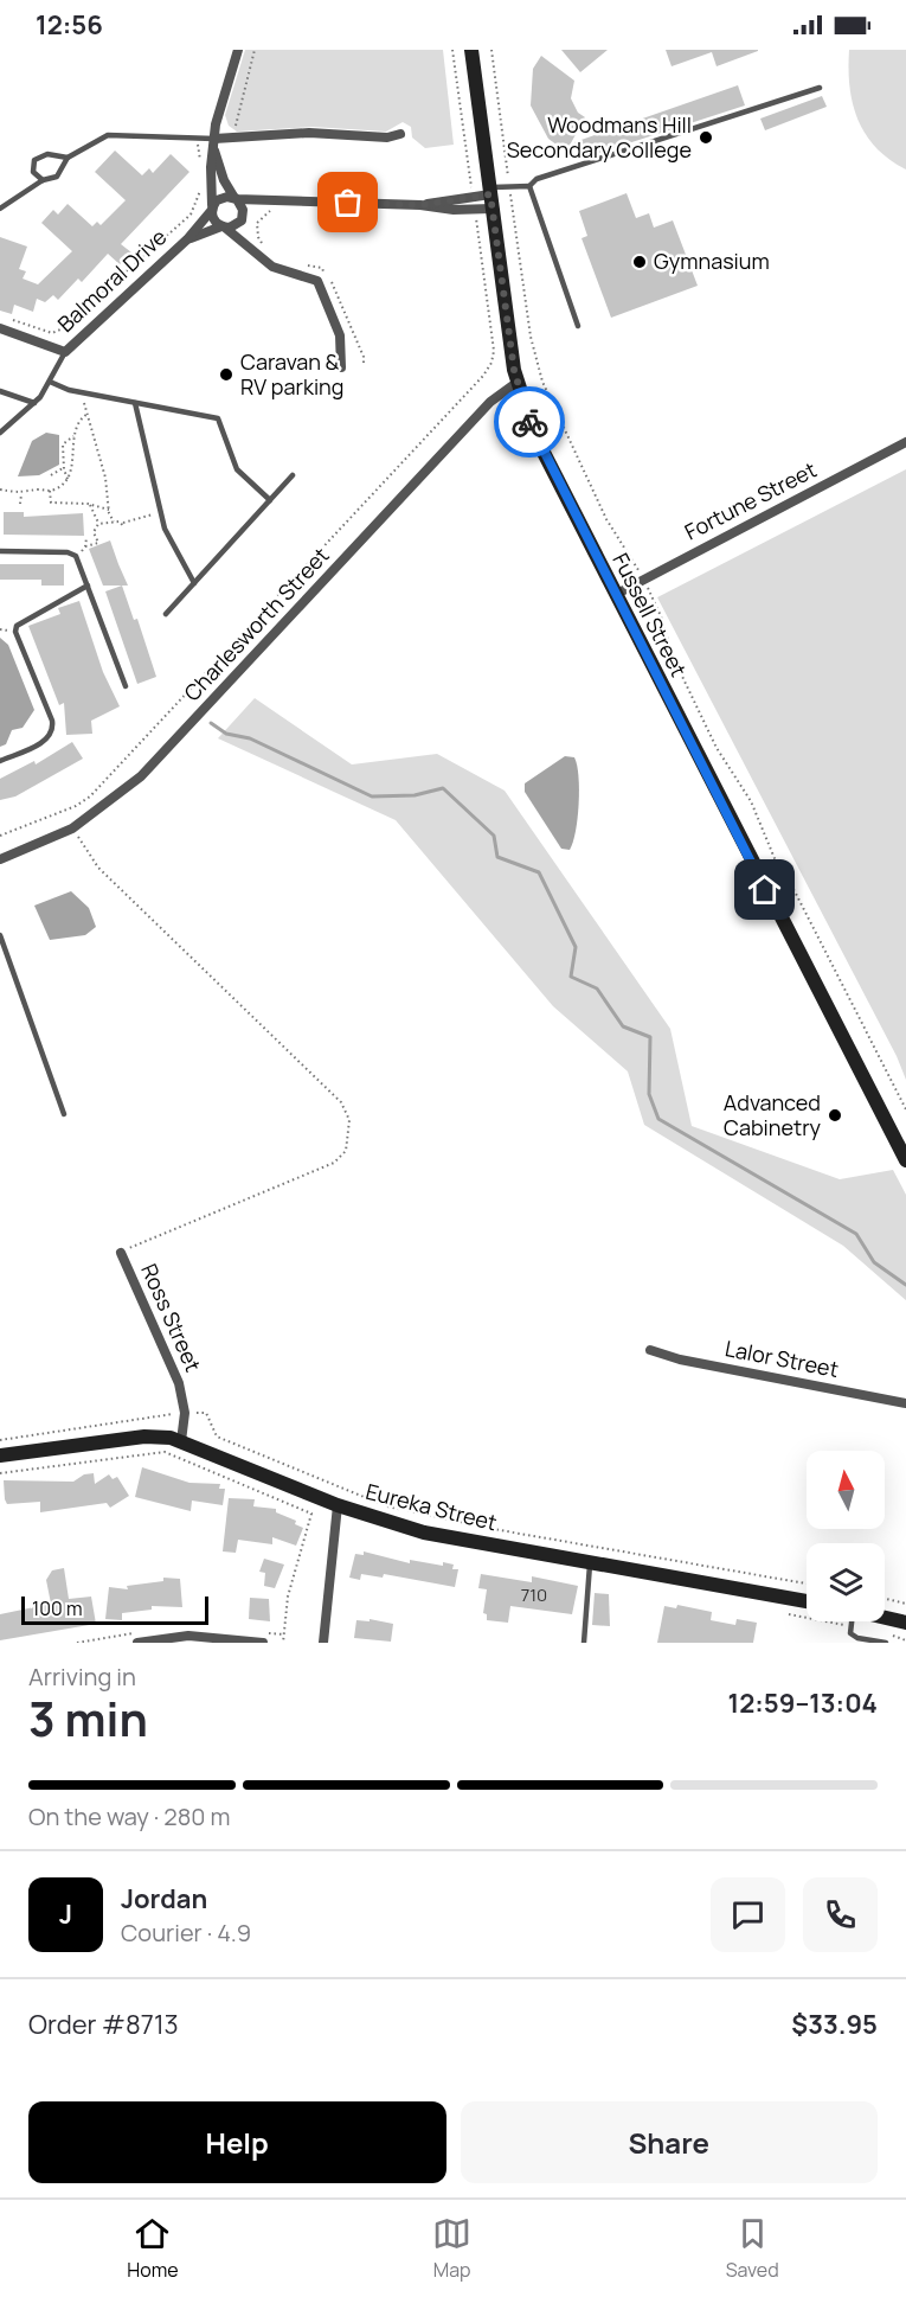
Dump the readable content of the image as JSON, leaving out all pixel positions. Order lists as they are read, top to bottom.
{
  "streets": {
    "street": [
      "Balmoral Drive",
      "Fortune Street",
      "Fussell Street",
      "Charlesworth Street",
      "Ross Street",
      "Lalor Street",
      "Eureka Street"
    ]
  },
  "crossings": [
    ["Fortune Street", "Fussell Street"],
    ["Fussell Street", "Charlesworth Street"],
    ["Ross Street", "Eureka Street"]
  ],
  "places": [
    "Woodmans Hill Secondary College",
    "Gymnasium",
    "Caravan & RV parking",
    "Advanced Cabinetry"
  ],
  "house_numbers": ["710"],
  "scale_bar": "100 m",
  "north": "top",
  "page": {
    "status": "12:56",
    "scale": "100 m",
    "heading": ["3 min", "Arriving in", "12:59–13:04"],
    "panel": [
      "Jordan",
      "Courier · 4.9",
      "Order #8713",
      "$33.95"
    ],
    "bar": "On the way · 280 m",
    "round": "J",
    "buttons": ["Help", "Share"],
    "tabs": ["Home", "Map", "Saved"]
  }
}
